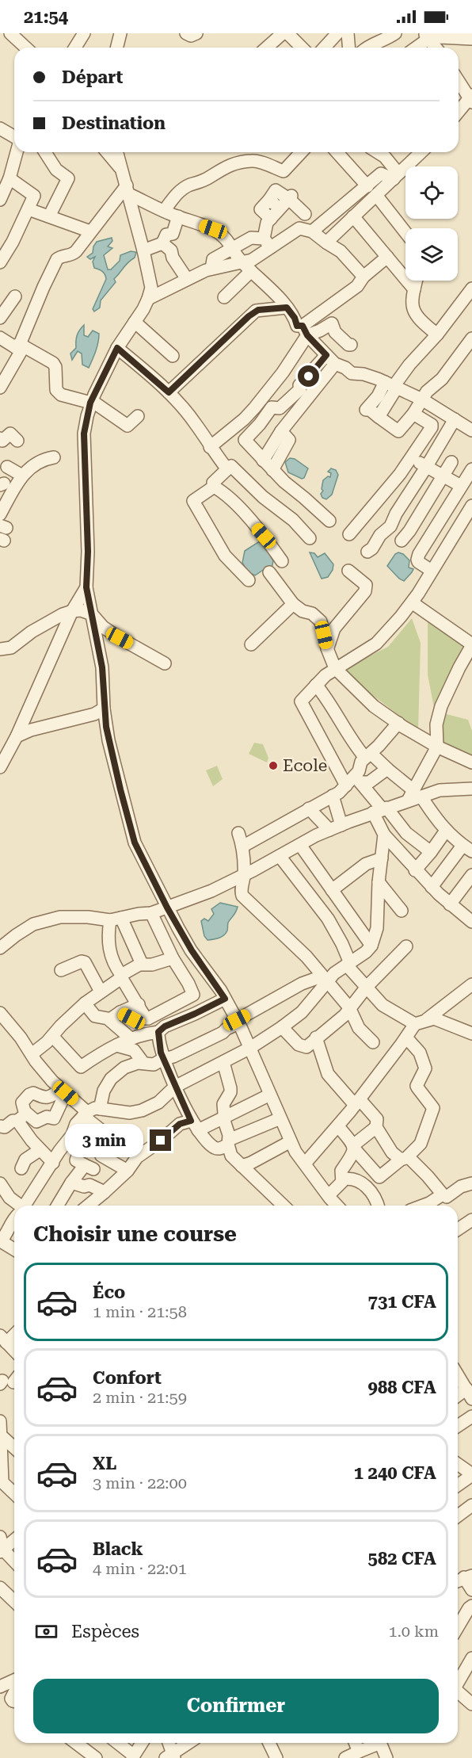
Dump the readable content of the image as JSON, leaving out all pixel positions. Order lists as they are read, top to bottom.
{
  "places": ["Ecole"],
  "page": {
    "status": "21:54",
    "banner": ["Départ", "Destination"],
    "bubble": "3 min",
    "heading": "Choisir une course",
    "list": [
      {
        "name": "Éco",
        "note": "1 min · 21:58",
        "value": "731 CFA"
      },
      {
        "name": "Confort",
        "note": "2 min · 21:59",
        "value": "988 CFA"
      },
      {
        "name": "XL",
        "note": "3 min · 22:00",
        "value": "1 240 CFA"
      },
      {
        "name": "Black",
        "note": "4 min · 22:01",
        "value": "582 CFA"
      }
    ],
    "pay": ["Espèces", "1.0 km"],
    "buttons": "Confirmer"
  }
}
